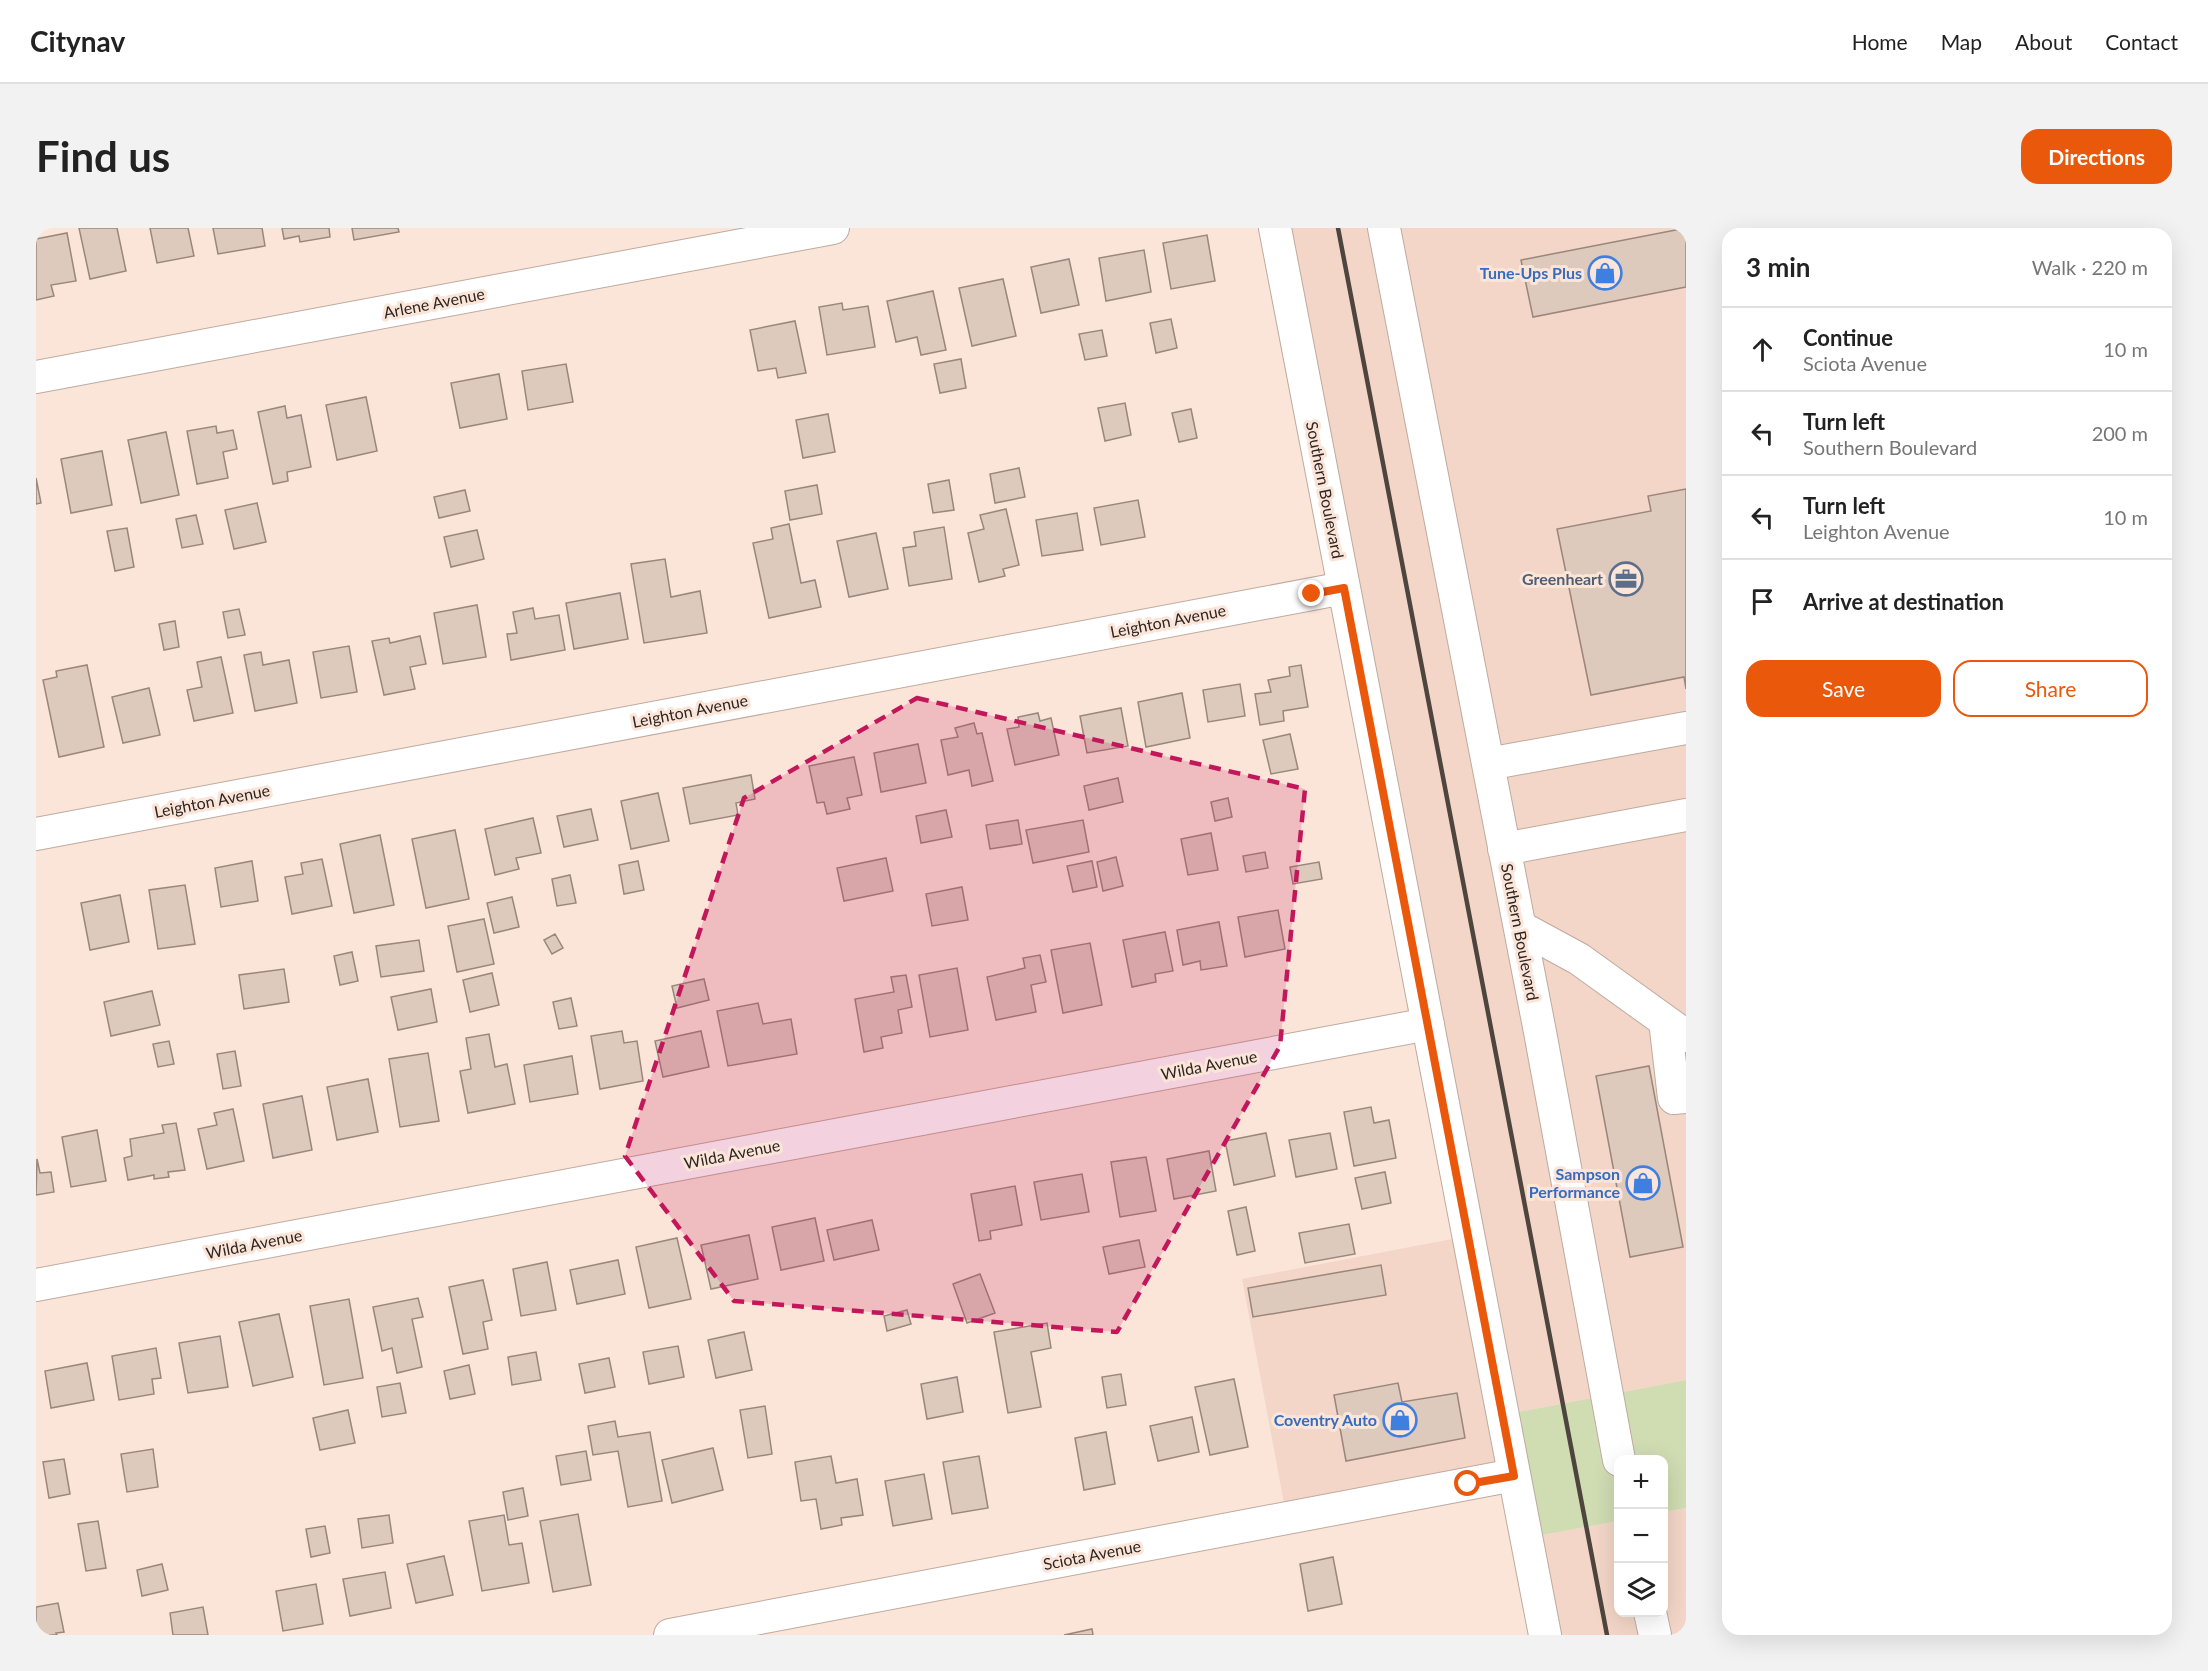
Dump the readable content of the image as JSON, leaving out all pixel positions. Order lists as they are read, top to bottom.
{
  "streets": {
    "street": [
      "Arlene Avenue",
      "Southern Boulevard",
      "Leighton Avenue",
      "Wilda Avenue",
      "Sciota Avenue"
    ]
  },
  "crossings": [
    ["Southern Boulevard", "Leighton Avenue"],
    ["Southern Boulevard", "Wilda Avenue"],
    ["Southern Boulevard", "Sciota Avenue"]
  ],
  "places": {
    "shop": ["Tune-Ups Plus", "Sampson Performance", "Coventry Auto"],
    "office": ["Greenheart"]
  },
  "page": {
    "header": "Citynav",
    "nav": [
      "Home",
      "Map",
      "About",
      "Contact"
    ],
    "buttons": [
      "Directions",
      ["Save", "Share"]
    ],
    "title": "Find us",
    "heading": ["3 min", "Walk · 220 m"],
    "list": [
      ["Continue", "Sciota Avenue", "10 m"],
      ["Turn left", "Southern Boulevard", "200 m"],
      ["Turn left", "Leighton Avenue", "10 m"],
      "Arrive at destination"
    ],
    "map_buttons": ["+", "−"]
  }
}
